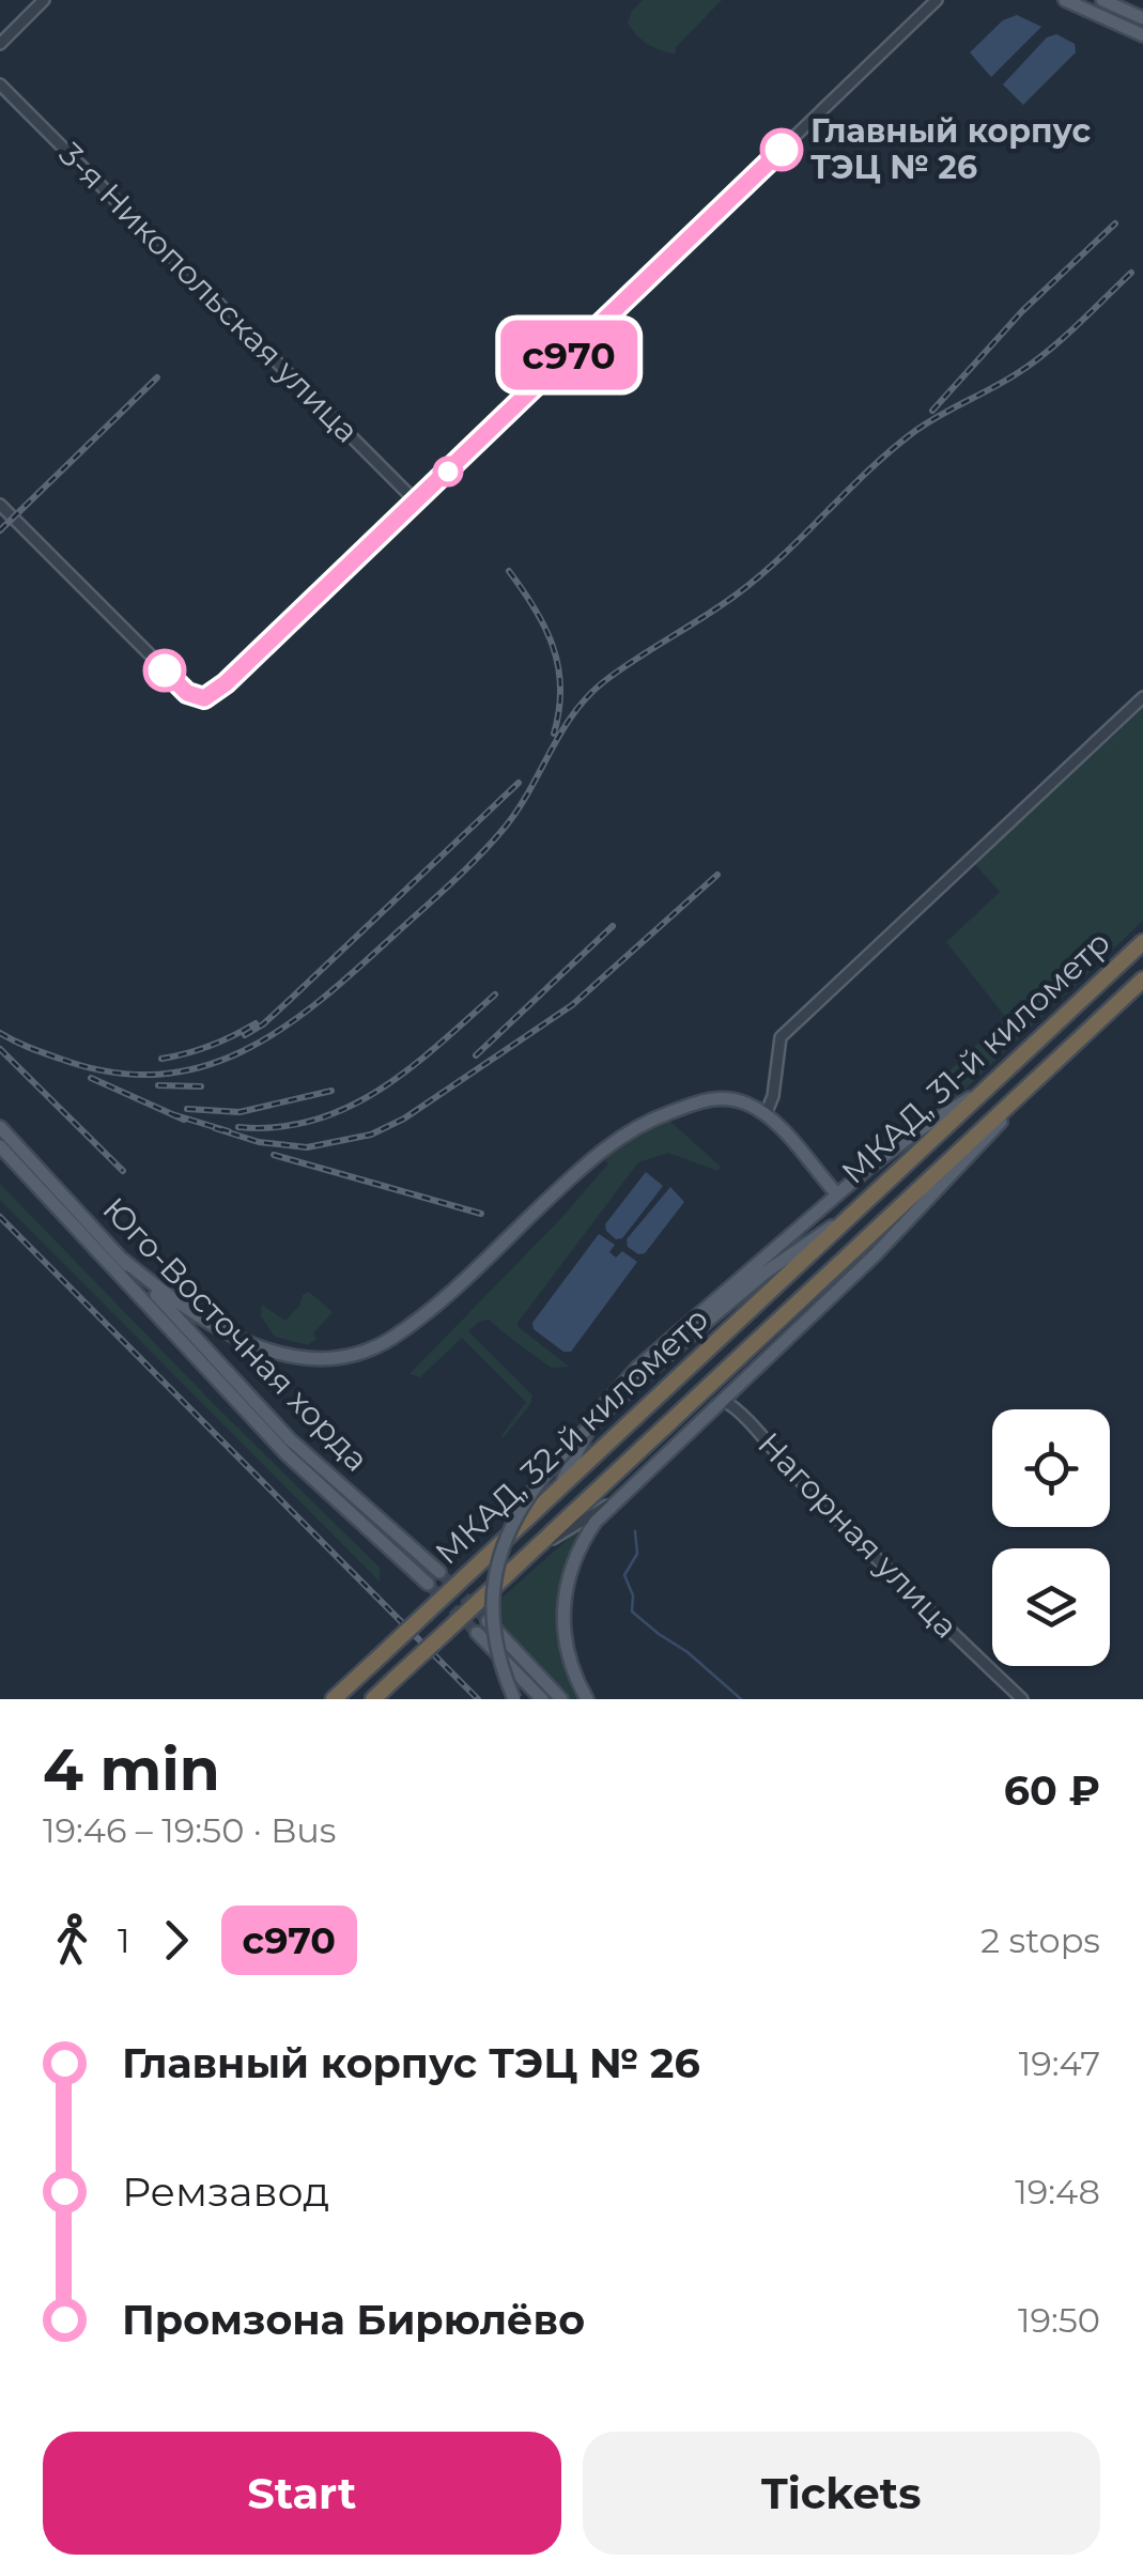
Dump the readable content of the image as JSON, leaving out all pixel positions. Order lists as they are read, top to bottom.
{
  "streets": {
    "highway": ["МКАД, 31-й километр", "МКАД, 32-й километр"],
    "main road": ["Юго-Восточная хорда"],
    "street": ["3-я Никопольская улица", "Нагорная улица"]
  },
  "crossings": [
    ["МКАД, 31-й километр", "МКАД, 32-й километр"]
  ],
  "places": ["Главный корпус ТЭЦ № 26"],
  "lines": ["bus line с970"],
  "page": {
    "on_map": "с970",
    "heading": ["4 min", "19:46 – 19:50 · Bus", "60 ₽"],
    "legs": ["1", "с970", "2 stops"],
    "list": [
      {
        "name": "Главный корпус ТЭЦ № 26",
        "value": "19:47"
      },
      {
        "name": "Ремзавод",
        "value": "19:48"
      },
      {
        "name": "Промзона Бирюлёво",
        "value": "19:50"
      }
    ],
    "buttons": ["Start", "Tickets"]
  }
}
